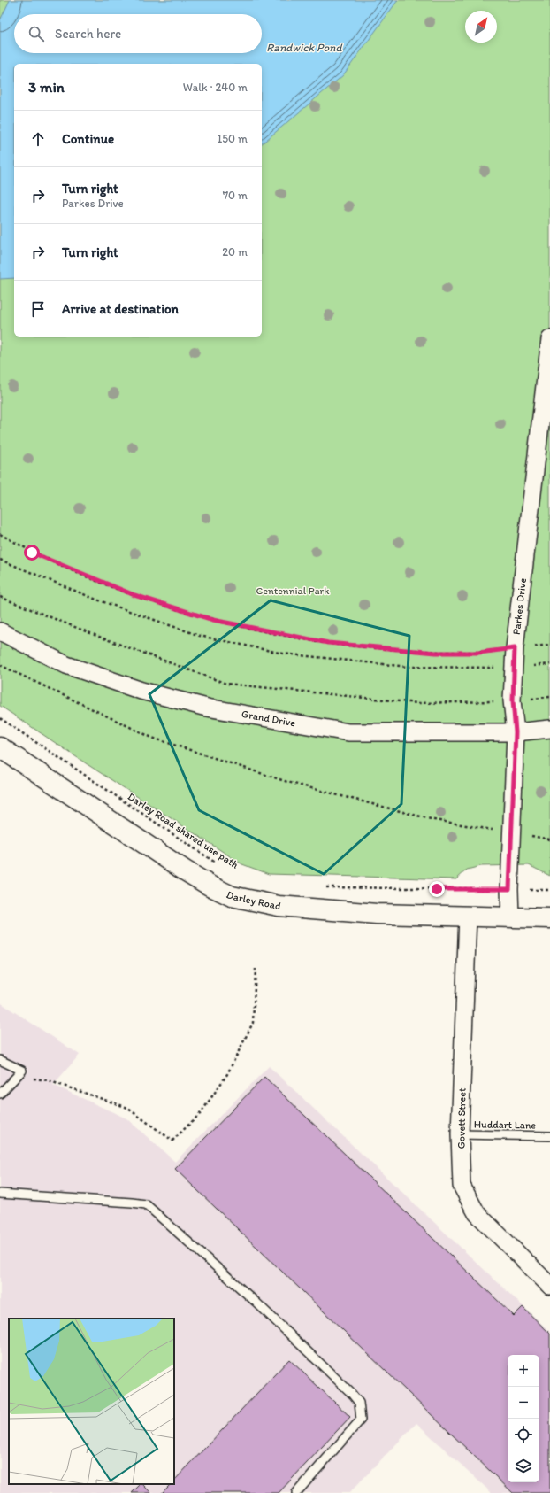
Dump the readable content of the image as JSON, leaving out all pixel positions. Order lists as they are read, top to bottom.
{
  "streets": {
    "main road": ["Darley Road"],
    "street": ["Parkes Drive", "Grand Drive", "Govett Street"],
    "lane": ["Huddart Lane"],
    "path": ["Darley Road shared use path"]
  },
  "crossings": [
    ["Parkes Drive", "Grand Drive"],
    ["Parkes Drive", "Darley Road"],
    ["Darley Road", "Govett Street"],
    ["Govett Street", "Huddart Lane"]
  ],
  "water": ["Randwick Pond"],
  "parks": ["Centennial Park"],
  "north": "top right",
  "page": {
    "search": "Search here",
    "heading": ["3 min", "Walk · 240 m"],
    "list": [
      ["Continue", "150 m"],
      ["Turn right", "Parkes Drive", "70 m"],
      ["Turn right", "20 m"],
      "Arrive at destination"
    ],
    "map_buttons": ["+", "−"]
  }
}
